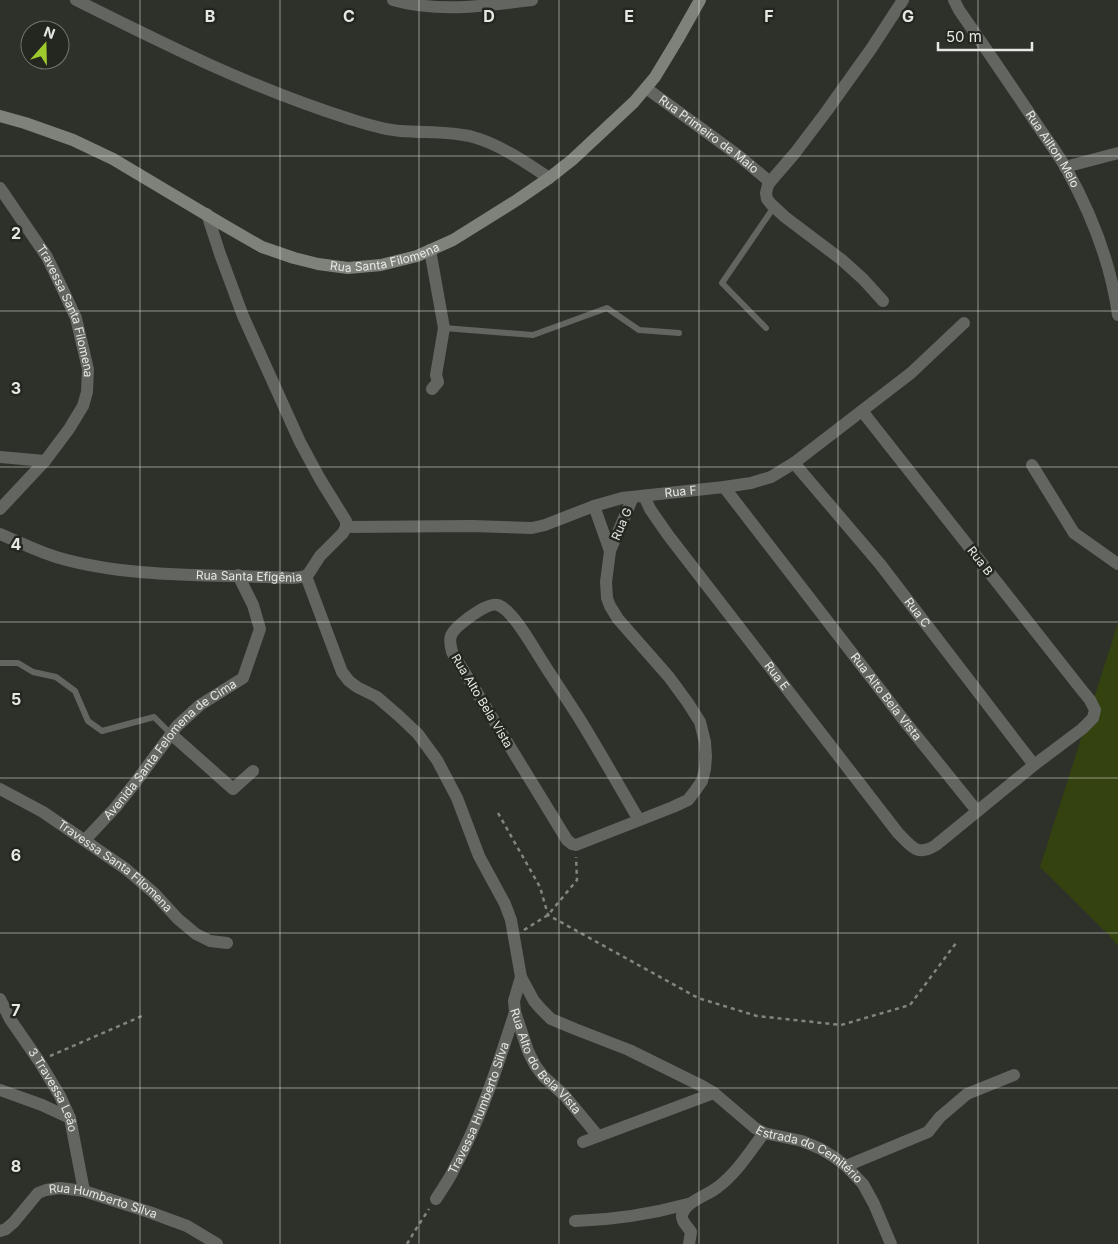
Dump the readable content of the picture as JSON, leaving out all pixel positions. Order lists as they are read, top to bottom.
{
  "streets": {
    "main road": ["Rua Santa Filomena"],
    "street": [
      "Rua Primeiro de Maio",
      "Rua Ailton Melo",
      "Travessa Santa Filomena",
      "Rua F",
      "Rua G",
      "Rua B",
      "Rua Santa Efigênia",
      "Rua C",
      "Rua E",
      "Rua Alto Bela Vista",
      "Avenida Santa Felomena de Cima",
      "Rua Alto do Bela Vista",
      "3 Travessa Leão",
      "Travessa Humberto Silva",
      "Estrada do Cemitério",
      "Rua Humberto Silva"
    ]
  },
  "crossings": [
    ["Rua Primeiro de Maio", "Rua Santa Filomena"],
    ["Travessa Santa Filomena", "Avenida Santa Felomena de Cima"],
    ["Rua F", "Rua G"],
    ["Rua F", "Rua B"],
    ["Rua F", "Rua Santa Efigênia"],
    ["Rua F", "Rua C"],
    ["Rua F", "Rua E"],
    ["Rua F", "Rua Alto Bela Vista"],
    ["Rua G", "Rua E"],
    ["Rua B", "Rua C"],
    ["Rua Santa Efigênia", "Avenida Santa Felomena de Cima"],
    ["Rua E", "Rua Alto Bela Vista"],
    ["Rua Alto do Bela Vista", "Travessa Humberto Silva"],
    ["Rua Alto do Bela Vista", "Estrada do Cemitério"],
    ["3 Travessa Leão", "Rua Humberto Silva"]
  ],
  "scale_bar": "50 m",
  "north": "top",
  "grid": {
    "columns": [
      "B",
      "C",
      "D",
      "E",
      "F",
      "G"
    ],
    "rows": [
      "2",
      "3",
      "4",
      "5",
      "6",
      "7",
      "8"
    ]
  }
}
